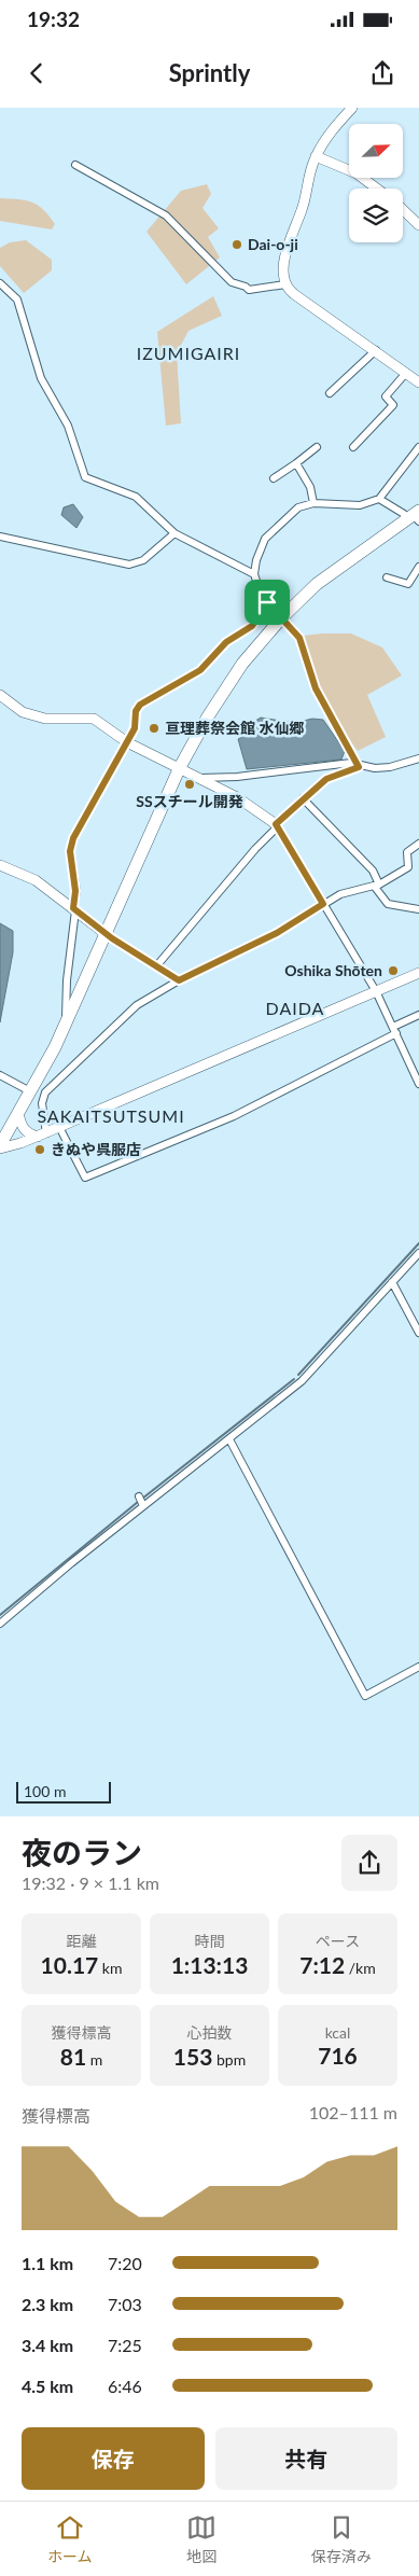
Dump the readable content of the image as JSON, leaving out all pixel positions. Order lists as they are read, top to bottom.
{
  "districts": ["IZUMIGAIRI", "DAIDA", "SAKAITSUTSUMI"],
  "places": [
    "Dai-o-ji",
    "亘理葬祭会館 水仙郷",
    "SSスチール開発",
    "Oshika Shōten",
    "きぬや呉服店"
  ],
  "scale_bar": "100 m",
  "north": "top right",
  "page": {
    "status": "19:32",
    "header": "Sprintly",
    "scale": "100 m",
    "heading": ["夜のラン", "19:32 · 9 × 1.1 km"],
    "stats": [
      ["距離", "10.17 km"],
      ["時間", "1:13:13"],
      ["ペース", "7:12 /km"],
      ["獲得標高", "81 m"],
      ["心拍数", "153 bpm"],
      ["kcal", "716"]
    ],
    "chart": ["獲得標高", "102–111 m"],
    "list": [
      {
        "name": "1.1 km",
        "note": "7:20"
      },
      {
        "name": "2.3 km",
        "note": "7:03"
      },
      {
        "name": "3.4 km",
        "note": "7:25"
      },
      {
        "name": "4.5 km",
        "note": "6:46"
      }
    ],
    "buttons": ["保存", "共有"],
    "tabs": ["ホーム", "地図", "保存済み"]
  }
}
